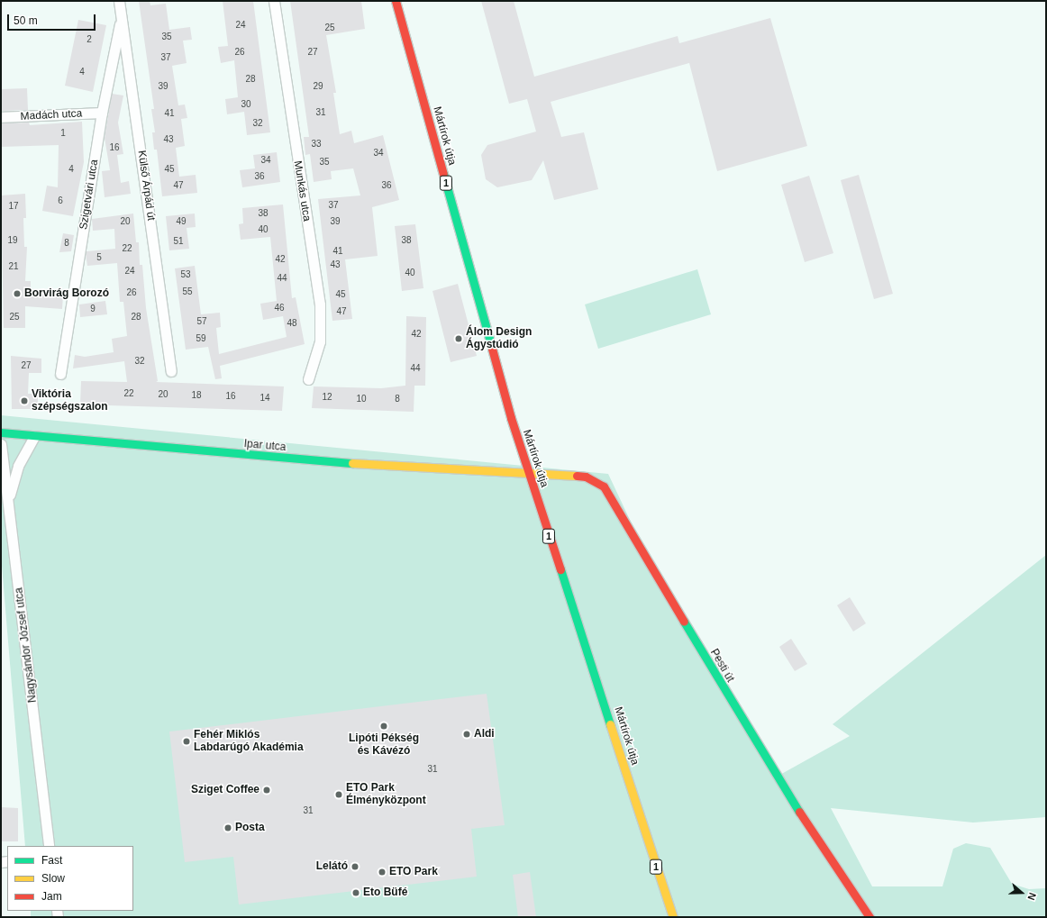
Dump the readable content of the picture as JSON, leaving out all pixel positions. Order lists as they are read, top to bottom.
{
  "streets": {
    "street": [
      "Madách utca",
      "Mártírok útja",
      "1",
      "Külső Árpád út",
      "Munkás utca",
      "Szigetvári utca",
      "Ipar utca",
      "Nagysándor József utca",
      "Pesti út"
    ]
  },
  "crossings": [
    ["Madách utca", "Szigetvári utca"],
    ["Mártírok útja", "Ipar utca"],
    ["Mártírok útja", "Pesti út"],
    ["Külső Árpád út", "Szigetvári utca"],
    ["Ipar utca", "Pesti út"]
  ],
  "places": [
    "Borvirág Borozó",
    "Álom Design Ágystúdió",
    "Viktória szépségszalon",
    "Lipóti Pékség és Kávézó",
    "Aldi",
    "Fehér Miklós Labdarúgó Akadémia",
    "Sziget Coffee",
    "ETO Park Élményközpont",
    "Posta",
    "Lelátó",
    "ETO Park",
    "Eto Büfé"
  ],
  "house_numbers": [
    "24",
    "25",
    "35",
    "2",
    "26",
    "27",
    "37",
    "4",
    "28",
    "39",
    "29",
    "30",
    "31",
    "41",
    "32",
    "1",
    "43",
    "33",
    "16",
    "34",
    "34",
    "35",
    "4",
    "45",
    "36",
    "47",
    "36",
    "6",
    "37",
    "17",
    "38",
    "20",
    "49",
    "39",
    "40",
    "19",
    "38",
    "51",
    "8",
    "22",
    "41",
    "5",
    "42",
    "43",
    "21",
    "24",
    "40",
    "53",
    "44",
    "55",
    "26",
    "45",
    "46",
    "9",
    "47",
    "25",
    "28",
    "57",
    "48",
    "42",
    "59",
    "32",
    "27",
    "44",
    "22",
    "20",
    "18",
    "16",
    "12",
    "14",
    "10",
    "8",
    "31",
    "31"
  ],
  "legend": ["Fast", "Slow", "Jam"],
  "scale_bar": "50 m",
  "north": "right"
}
